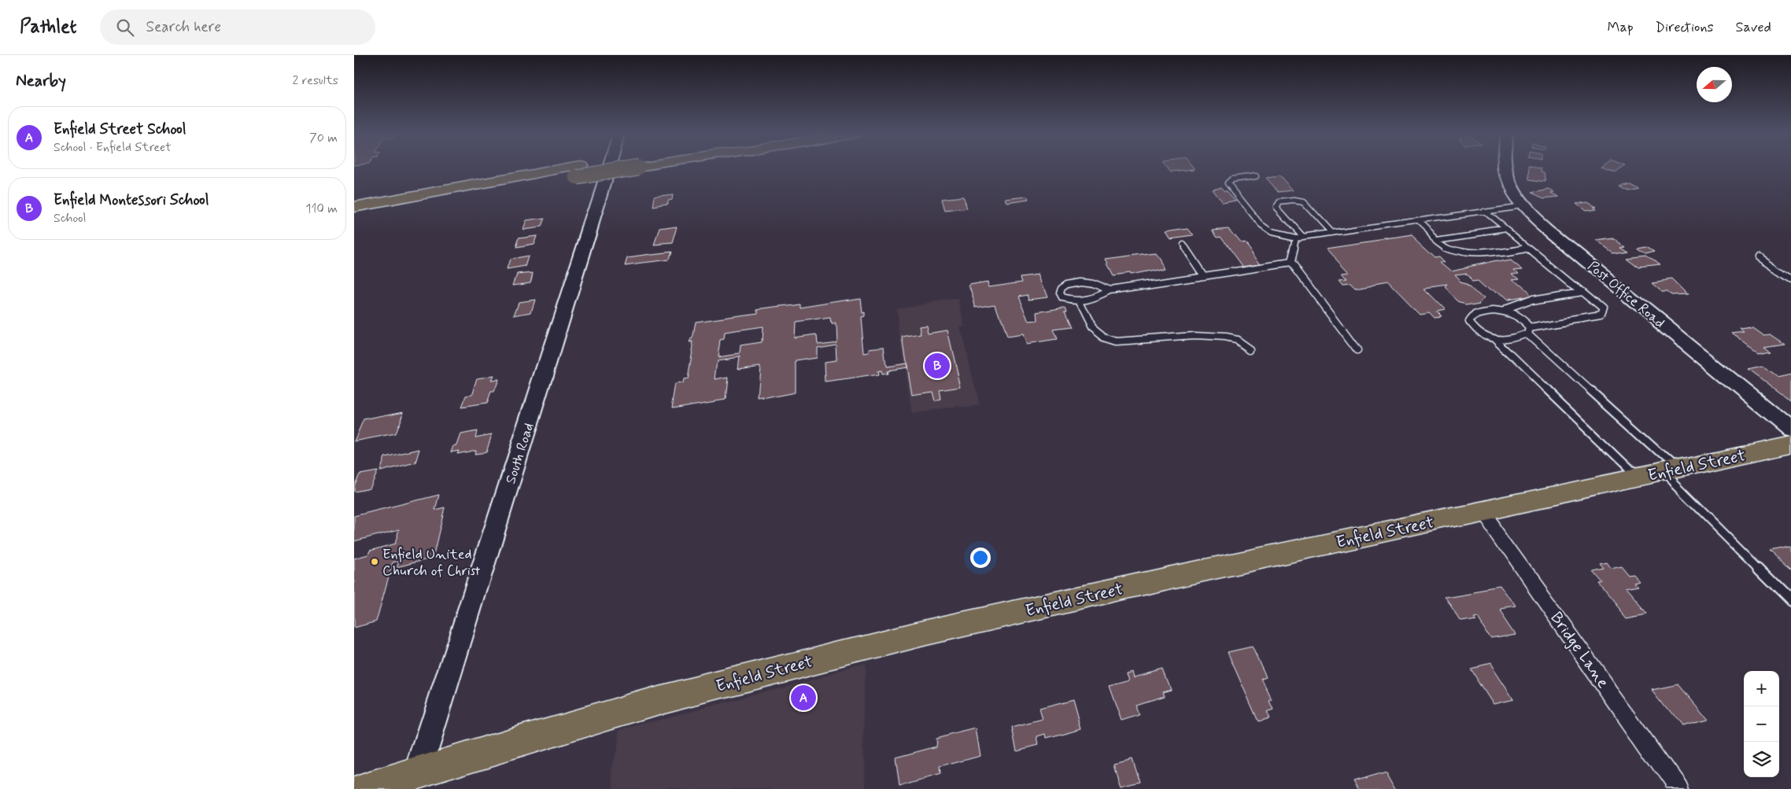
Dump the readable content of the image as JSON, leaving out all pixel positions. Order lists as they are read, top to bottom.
{
  "streets": {
    "main road": ["Post Office Road", "South Road", "Enfield Street"],
    "street": ["Bridge Lane"]
  },
  "crossings": [
    ["South Road", "Enfield Street"],
    ["Enfield Street", "Bridge Lane"]
  ],
  "places": ["Enfield United Church of Christ"],
  "north": "left",
  "page": {
    "header": "Pathlet",
    "search": "Search here",
    "nav": ["Map", "Directions", "Saved"],
    "heading": ["Nearby", "2 results"],
    "list": [
      {
        "mark": "A",
        "name": "Enfield Street School",
        "note": "School · Enfield Street",
        "value": "70 m"
      },
      {
        "mark": "B",
        "name": "Enfield Montessori School",
        "note": "School",
        "value": "110 m"
      }
    ],
    "pins": ["B", "A"],
    "map_buttons": ["+", "−"]
  }
}
